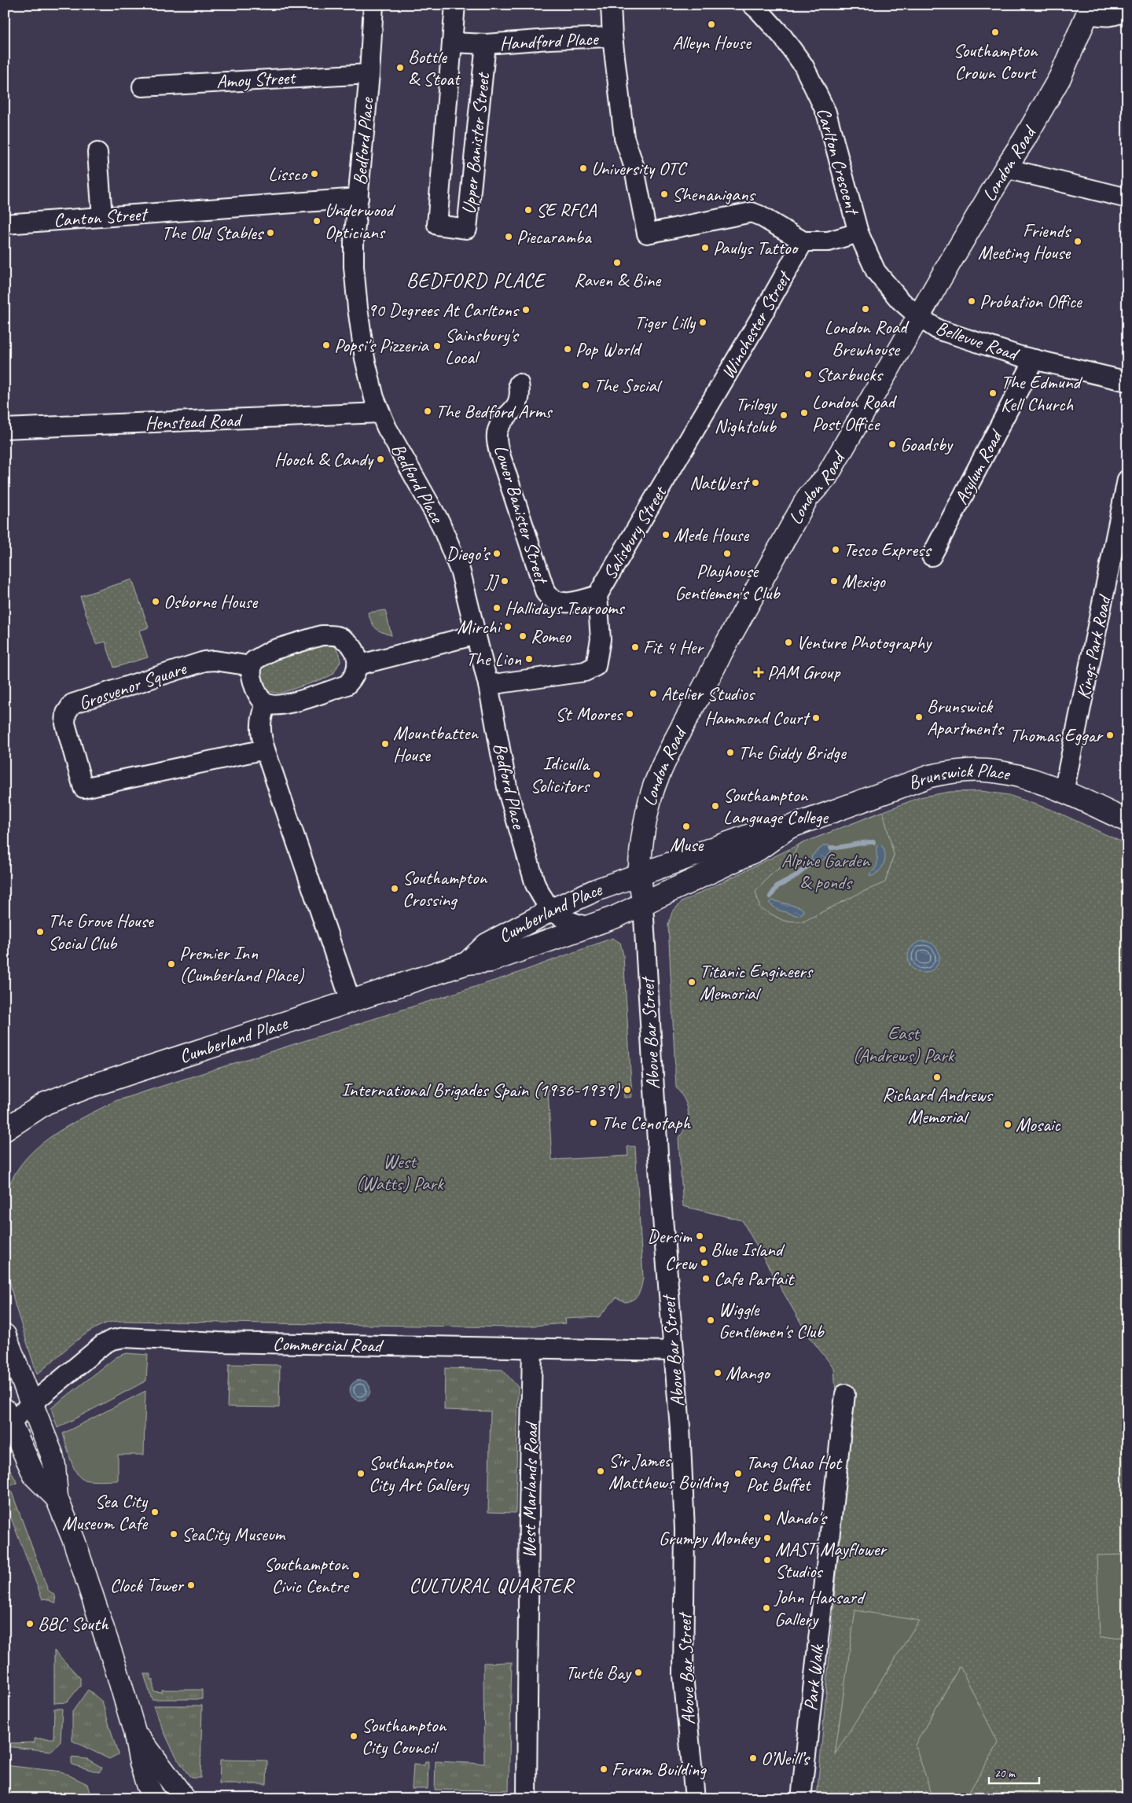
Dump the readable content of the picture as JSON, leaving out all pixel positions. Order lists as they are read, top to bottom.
{
  "streets": {
    "main road": ["London Road", "Brunswick Place", "Cumberland Place"],
    "street": [
      "Handford Place",
      "Amoy Street",
      "Bedford Place",
      "Upper Banister Street",
      "Carlton Crescent",
      "Canton Street",
      "Winchester Street",
      "Bellevue Road",
      "Henstead Road",
      "Asylum Road",
      "Lower Banister Street",
      "Salisbury Street",
      "Kings Park Road",
      "Grosvenor Square",
      "Above Bar Street",
      "Commercial Road",
      "West Marlands Road",
      "Park Walk"
    ]
  },
  "crossings": [
    ["Handford Place", "Upper Banister Street"],
    ["Amoy Street", "Bedford Place"],
    ["Bedford Place", "Canton Street"],
    ["Bedford Place", "Henstead Road"],
    ["Bedford Place", "Salisbury Street"],
    ["Bedford Place", "Cumberland Place"],
    ["Carlton Crescent", "London Road"],
    ["Carlton Crescent", "Bellevue Road"],
    ["London Road", "Bellevue Road"],
    ["London Road", "Brunswick Place"],
    ["London Road", "Cumberland Place"],
    ["London Road", "Above Bar Street"],
    ["Winchester Street", "Salisbury Street"],
    ["Bellevue Road", "Asylum Road"],
    ["Lower Banister Street", "Salisbury Street"],
    ["Kings Park Road", "Brunswick Place"],
    ["Brunswick Place", "Cumberland Place"],
    ["Brunswick Place", "Above Bar Street"],
    ["Cumberland Place", "Above Bar Street"],
    ["Above Bar Street", "Commercial Road"],
    ["Commercial Road", "West Marlands Road"]
  ],
  "districts": ["BEDFORD PLACE", "CULTURAL QUARTER"],
  "parks": ["Alpine Garden & ponds", "East (Andrews) Park", "West (Watts) Park"],
  "places": {
    "other": [
      "Alleyn House",
      "Southampton Crown Court",
      "Bottle & Stoat",
      "University OTC",
      "Lissco",
      "Shenanigans",
      "SE RFCA",
      "Underwood Opticians",
      "The Old Stables",
      "Piecaramba",
      "Friends Meeting House",
      "Paulys Tattoo",
      "Raven & Bine",
      "Probation Office",
      "London Road Brewhouse",
      "90 Degrees At Carltons",
      "Tiger Lilly",
      "Popsi's Pizzeria",
      "Sainsbury's Local",
      "Pop World",
      "Starbucks",
      "The Social",
      "The Edmund Kell Church",
      "The Bedford Arms",
      "London Road Post Office",
      "Trilogy Nightclub",
      "Goadsby",
      "Hooch & Candy",
      "NatWest",
      "Mede House",
      "Tesco Express",
      "Diego’s",
      "Playhouse Gentlemen's Club",
      "JJ",
      "Mexigo",
      "Osborne House",
      "Hallidays Tearooms",
      "Mirchi",
      "Romeo",
      "Venture Photography",
      "Fit 4 Her",
      "The Lion",
      "Atelier Studios",
      "St Moores",
      "Brunswick Apartments",
      "Hammond Court",
      "Thomas Eggar",
      "Mountbatten House",
      "The Giddy Bridge",
      "Idiculla Solicitors",
      "Southampton Language College",
      "Muse",
      "Southampton Crossing",
      "The Grove House Social Club",
      "Premier Inn (Cumberland Place)",
      "Titanic Engineers Memorial",
      "Richard Andrews Memorial",
      "International Brigades Spain (1936-1939)",
      "The Cenotaph",
      "Mosaic",
      "Dersim",
      "Blue Island",
      "Crew",
      "Cafe Parfait",
      "Wiggle Gentlemen's Club",
      "Mango",
      "Sir James Matthews Building",
      "Southampton City Art Gallery",
      "Tang Chao Hot Pot Buffet",
      "Sea City Museum Cafe",
      "Nando's",
      "SeaCity Museum",
      "Grumpy Monkey",
      "MAST Mayflower Studios",
      "Southampton Civic Centre",
      "Clock Tower",
      "John Hansard Gallery",
      "BBC South",
      "Turtle Bay",
      "Southampton City Council",
      "O’Neill’s",
      "Forum Building"
    ],
    "health": ["PAM Group"]
  },
  "scale_bar": "20 m"
}
